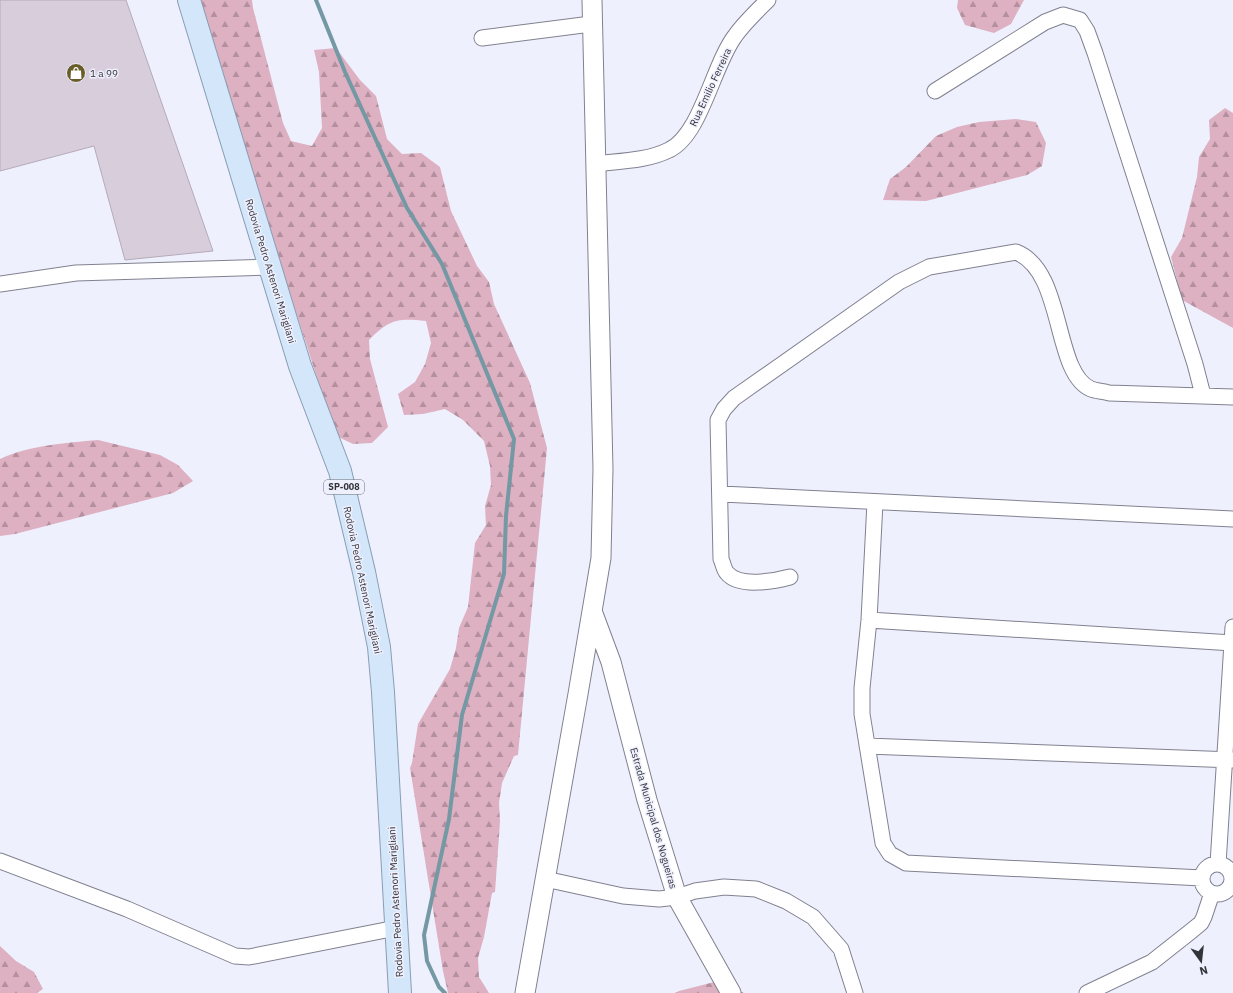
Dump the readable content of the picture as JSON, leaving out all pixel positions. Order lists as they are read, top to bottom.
{
  "streets": {
    "main road": ["Rodovia Pedro Astenori Marigliani", "SP-008"],
    "street": ["Rua Emilio Ferreira", "Estrada Municipal dos Nogueiras"]
  },
  "places": {
    "shop": ["1 a 99"]
  },
  "north": "bottom"
}
